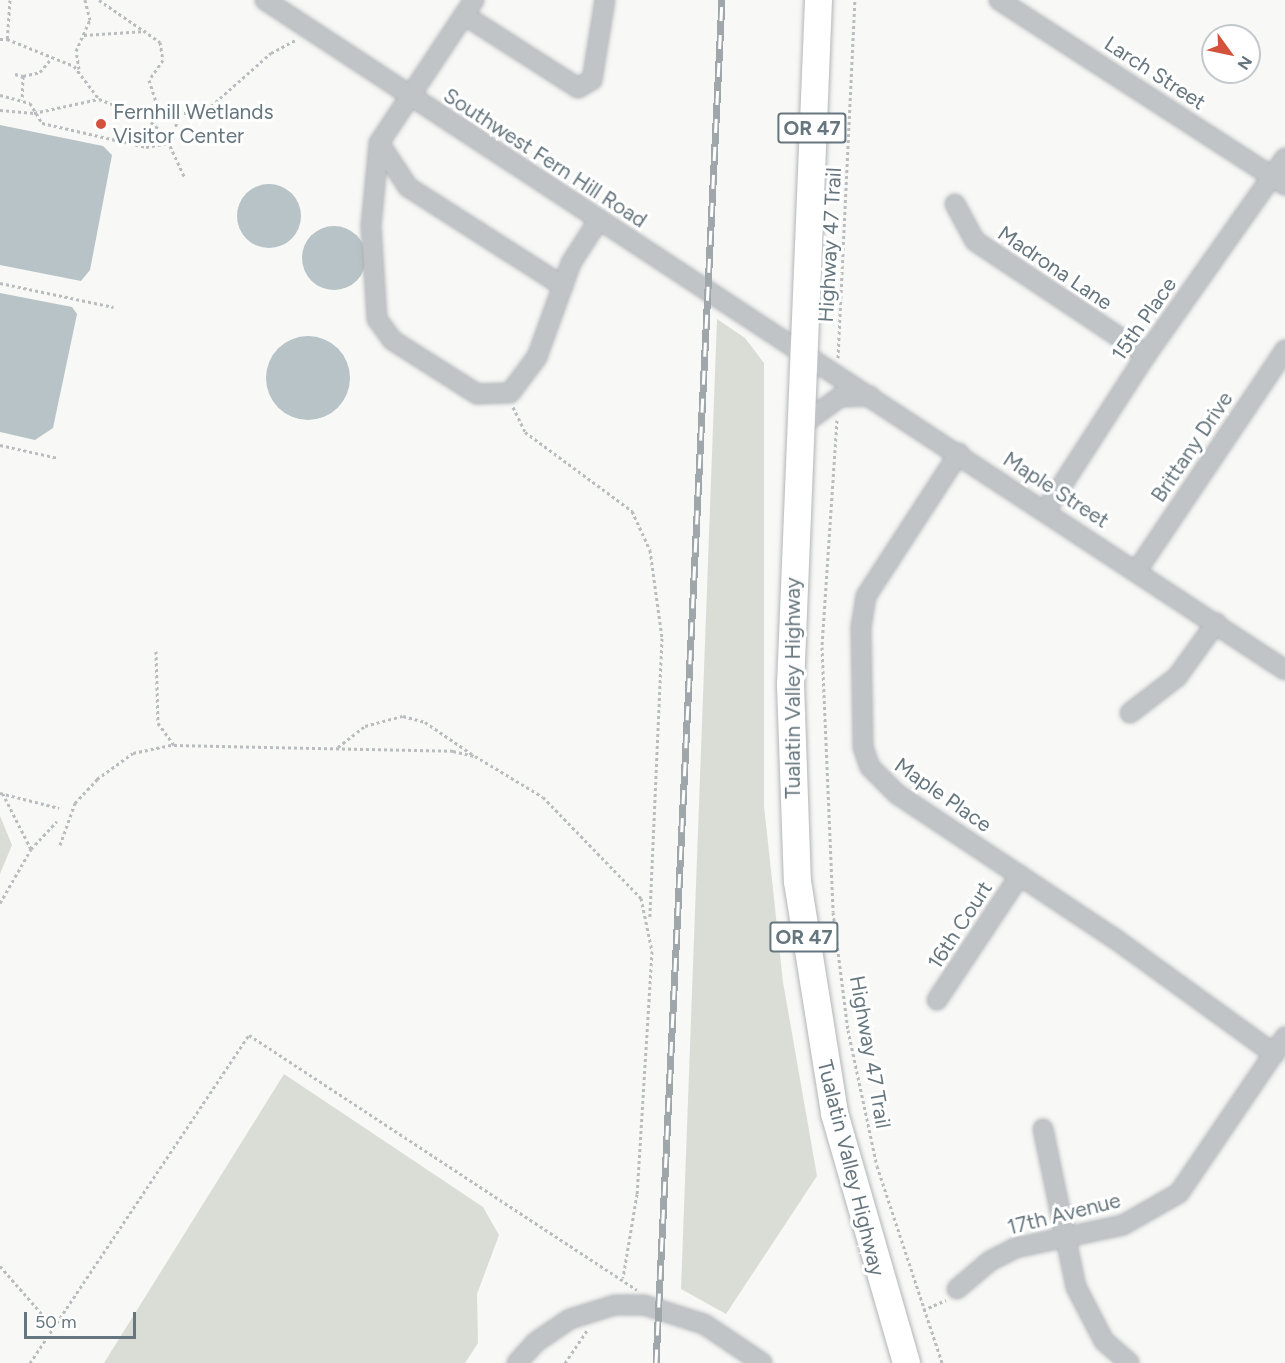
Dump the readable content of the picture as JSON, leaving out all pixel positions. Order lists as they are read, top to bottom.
{
  "streets": {
    "highway": ["OR 47", "Tualatin Valley Highway"],
    "street": [
      "Larch Street",
      "Southwest Fern Hill Road",
      "Madrona Lane",
      "15th Place",
      "Brittany Drive",
      "Maple Street",
      "Maple Place",
      "16th Court",
      "17th Avenue"
    ],
    "path": ["Highway 47 Trail"]
  },
  "crossings": [
    ["Larch Street", "15th Place"],
    ["Southwest Fern Hill Road", "Maple Street"],
    ["Southwest Fern Hill Road", "Tualatin Valley Highway"],
    ["Madrona Lane", "15th Place"],
    ["15th Place", "Maple Street"],
    ["Brittany Drive", "Maple Street"],
    ["Maple Street", "Tualatin Valley Highway"],
    ["Maple Street", "Maple Place"],
    ["Maple Place", "16th Court"],
    ["Maple Place", "17th Avenue"]
  ],
  "places": ["Fernhill Wetlands Visitor Center"],
  "scale_bar": "50 m",
  "north": "bottom right"
}
